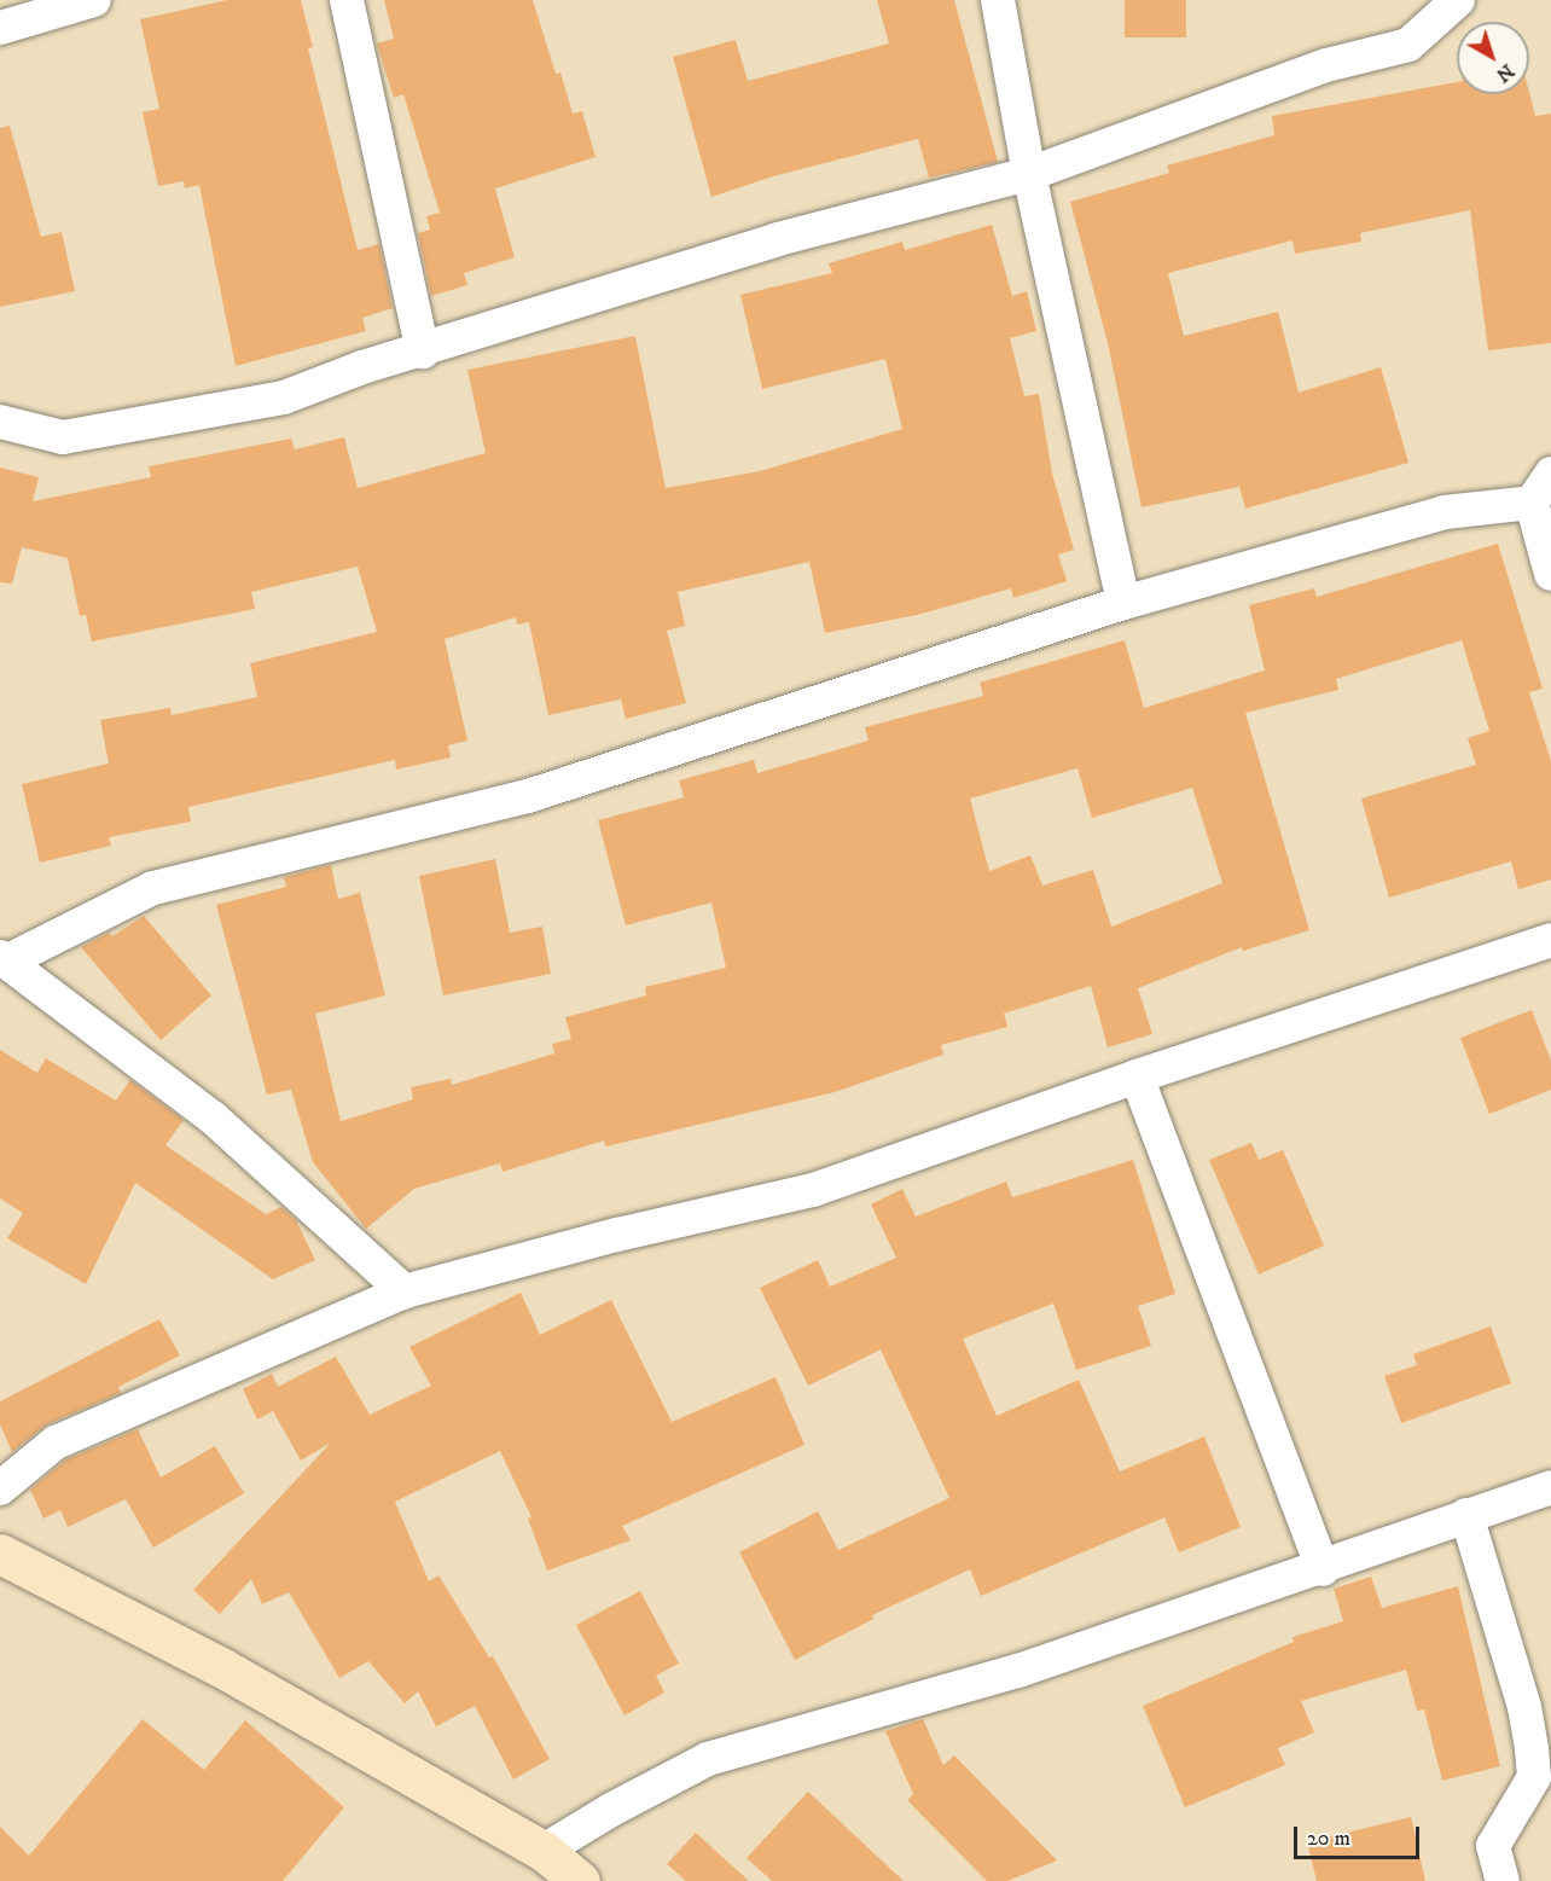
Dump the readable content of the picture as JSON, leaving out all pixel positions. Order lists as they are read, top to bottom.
{
  "scale_bar": "20 m",
  "north": "bottom right"
}
